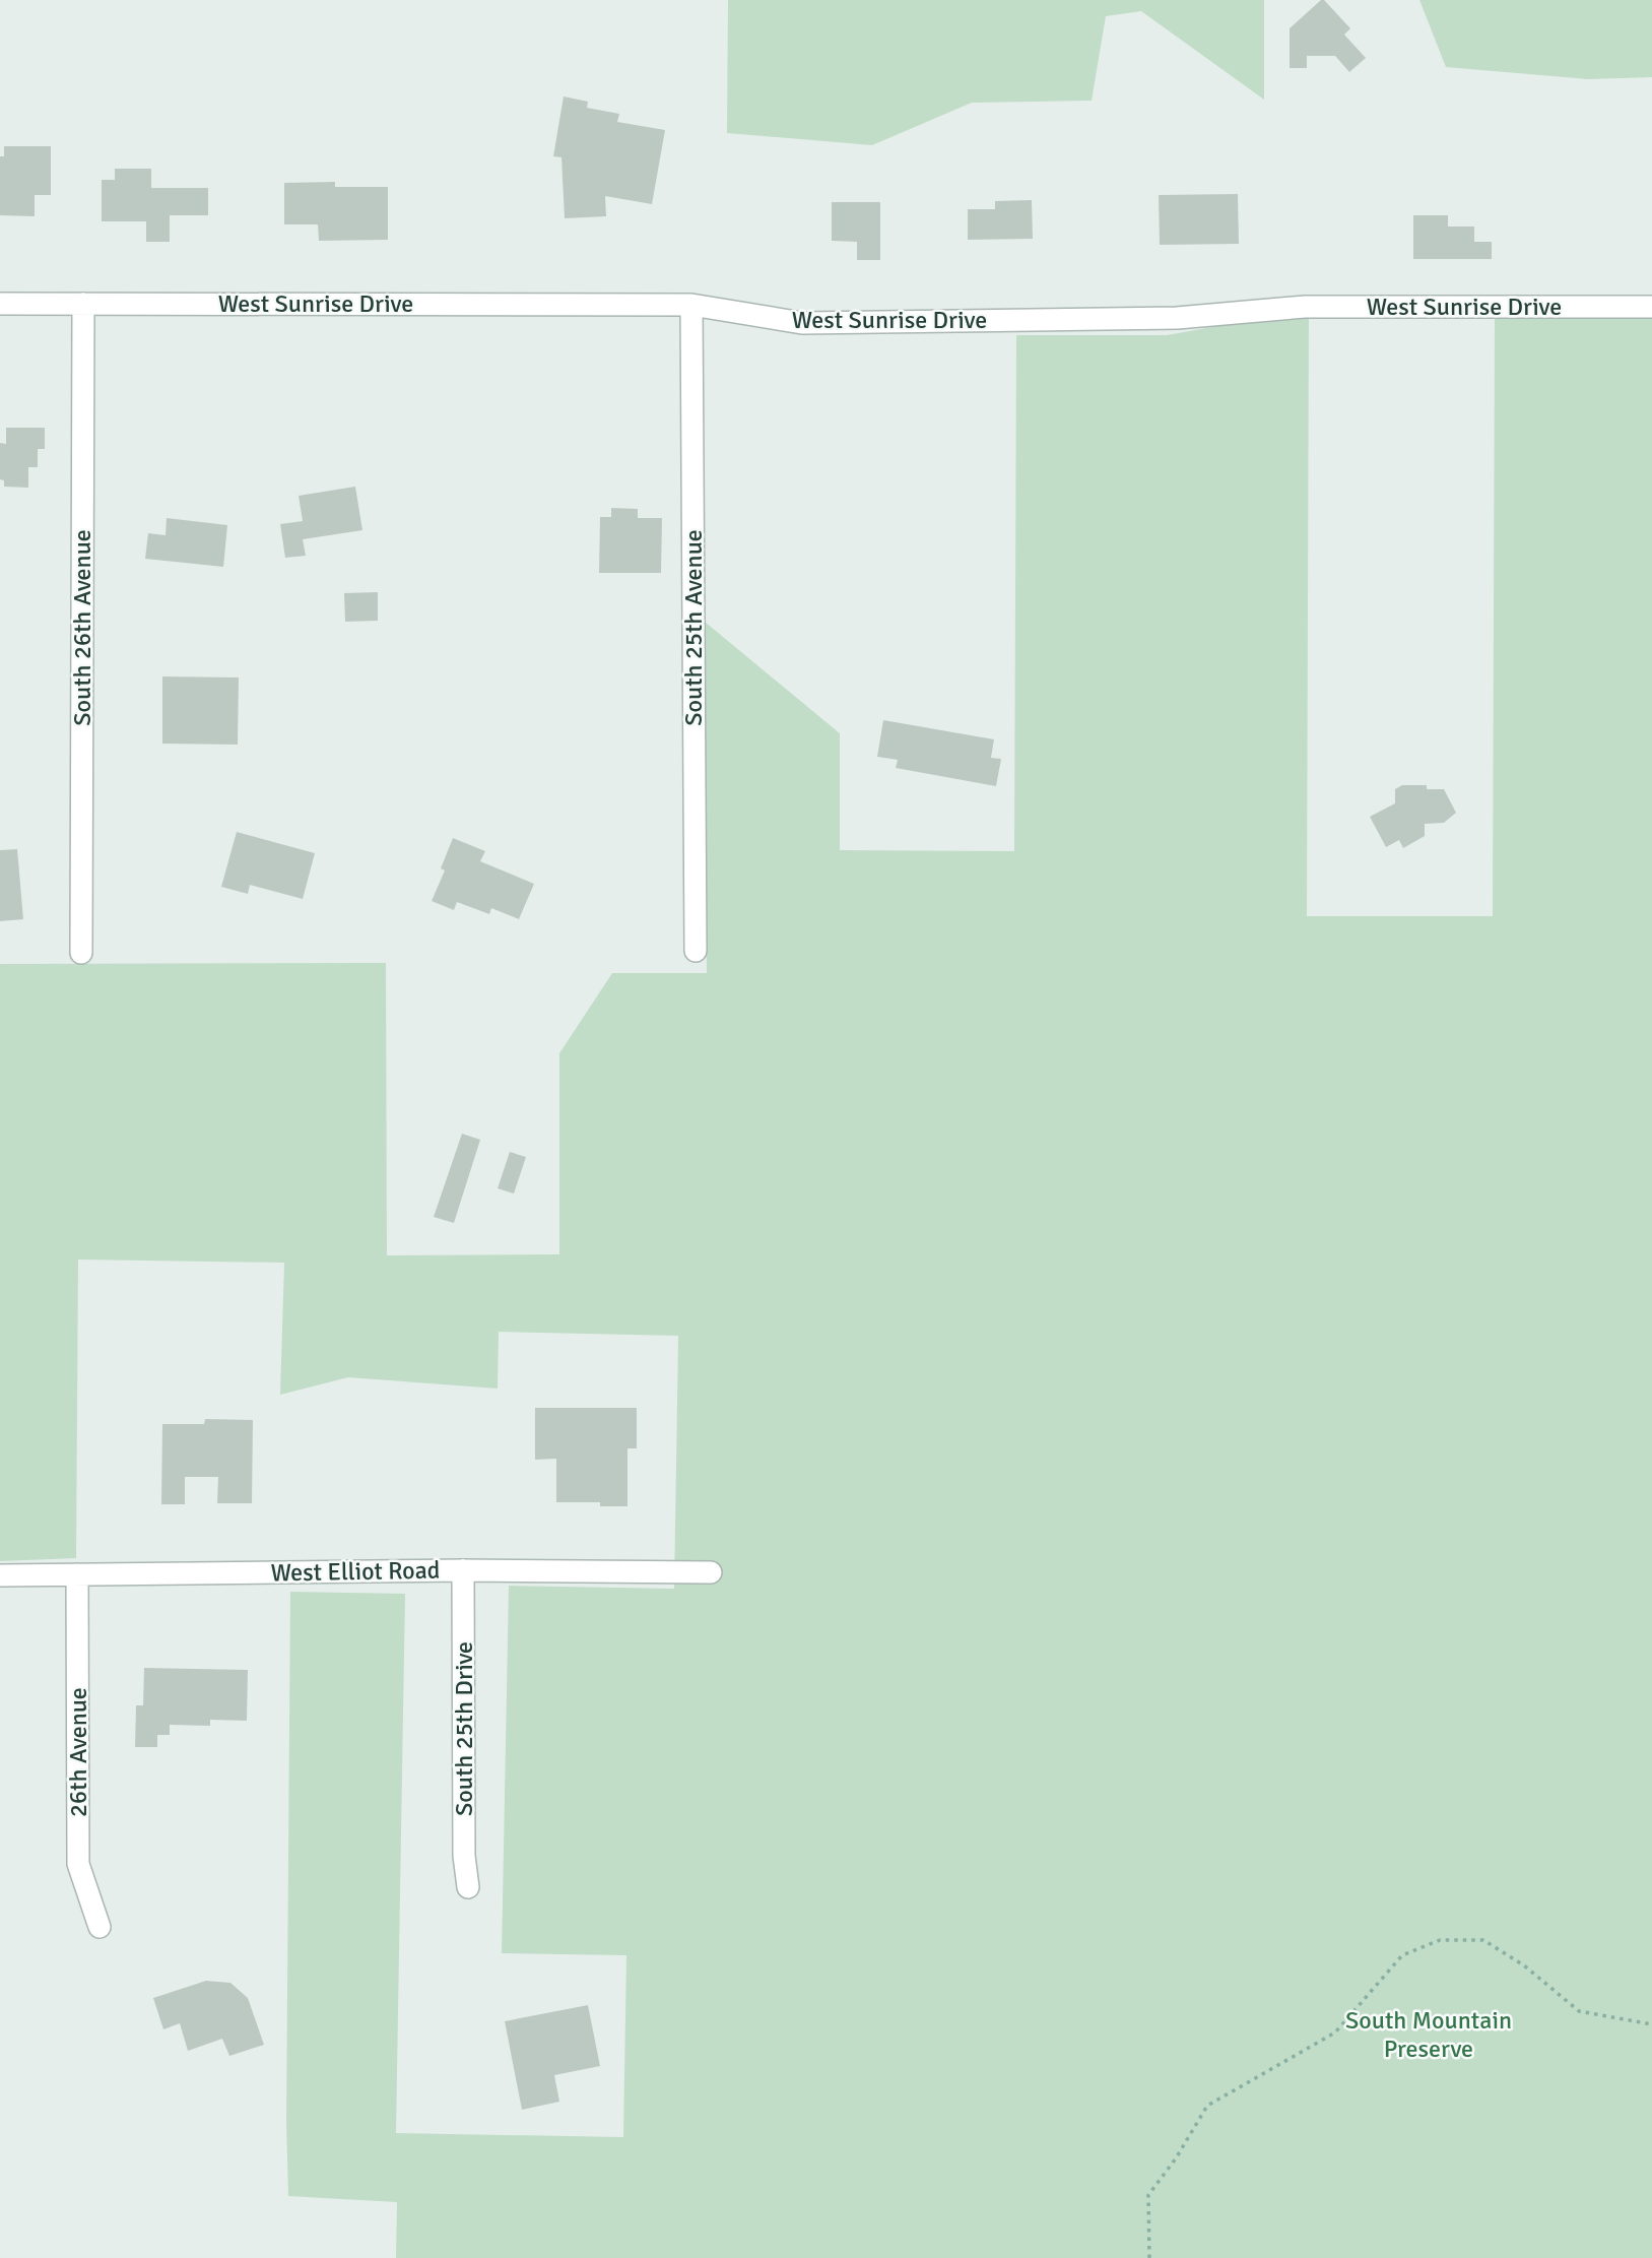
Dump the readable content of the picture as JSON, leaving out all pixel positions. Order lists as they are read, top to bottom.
{
  "streets": {
    "street": [
      "West Sunrise Drive",
      "South 26th Avenue",
      "South 25th Avenue",
      "West Elliot Road",
      "South 25th Drive",
      "26th Avenue"
    ]
  },
  "crossings": [
    ["West Sunrise Drive", "South 26th Avenue"],
    ["West Sunrise Drive", "South 25th Avenue"],
    ["West Elliot Road", "South 25th Drive"],
    ["West Elliot Road", "26th Avenue"]
  ],
  "parks": ["South Mountain Preserve"]
}
